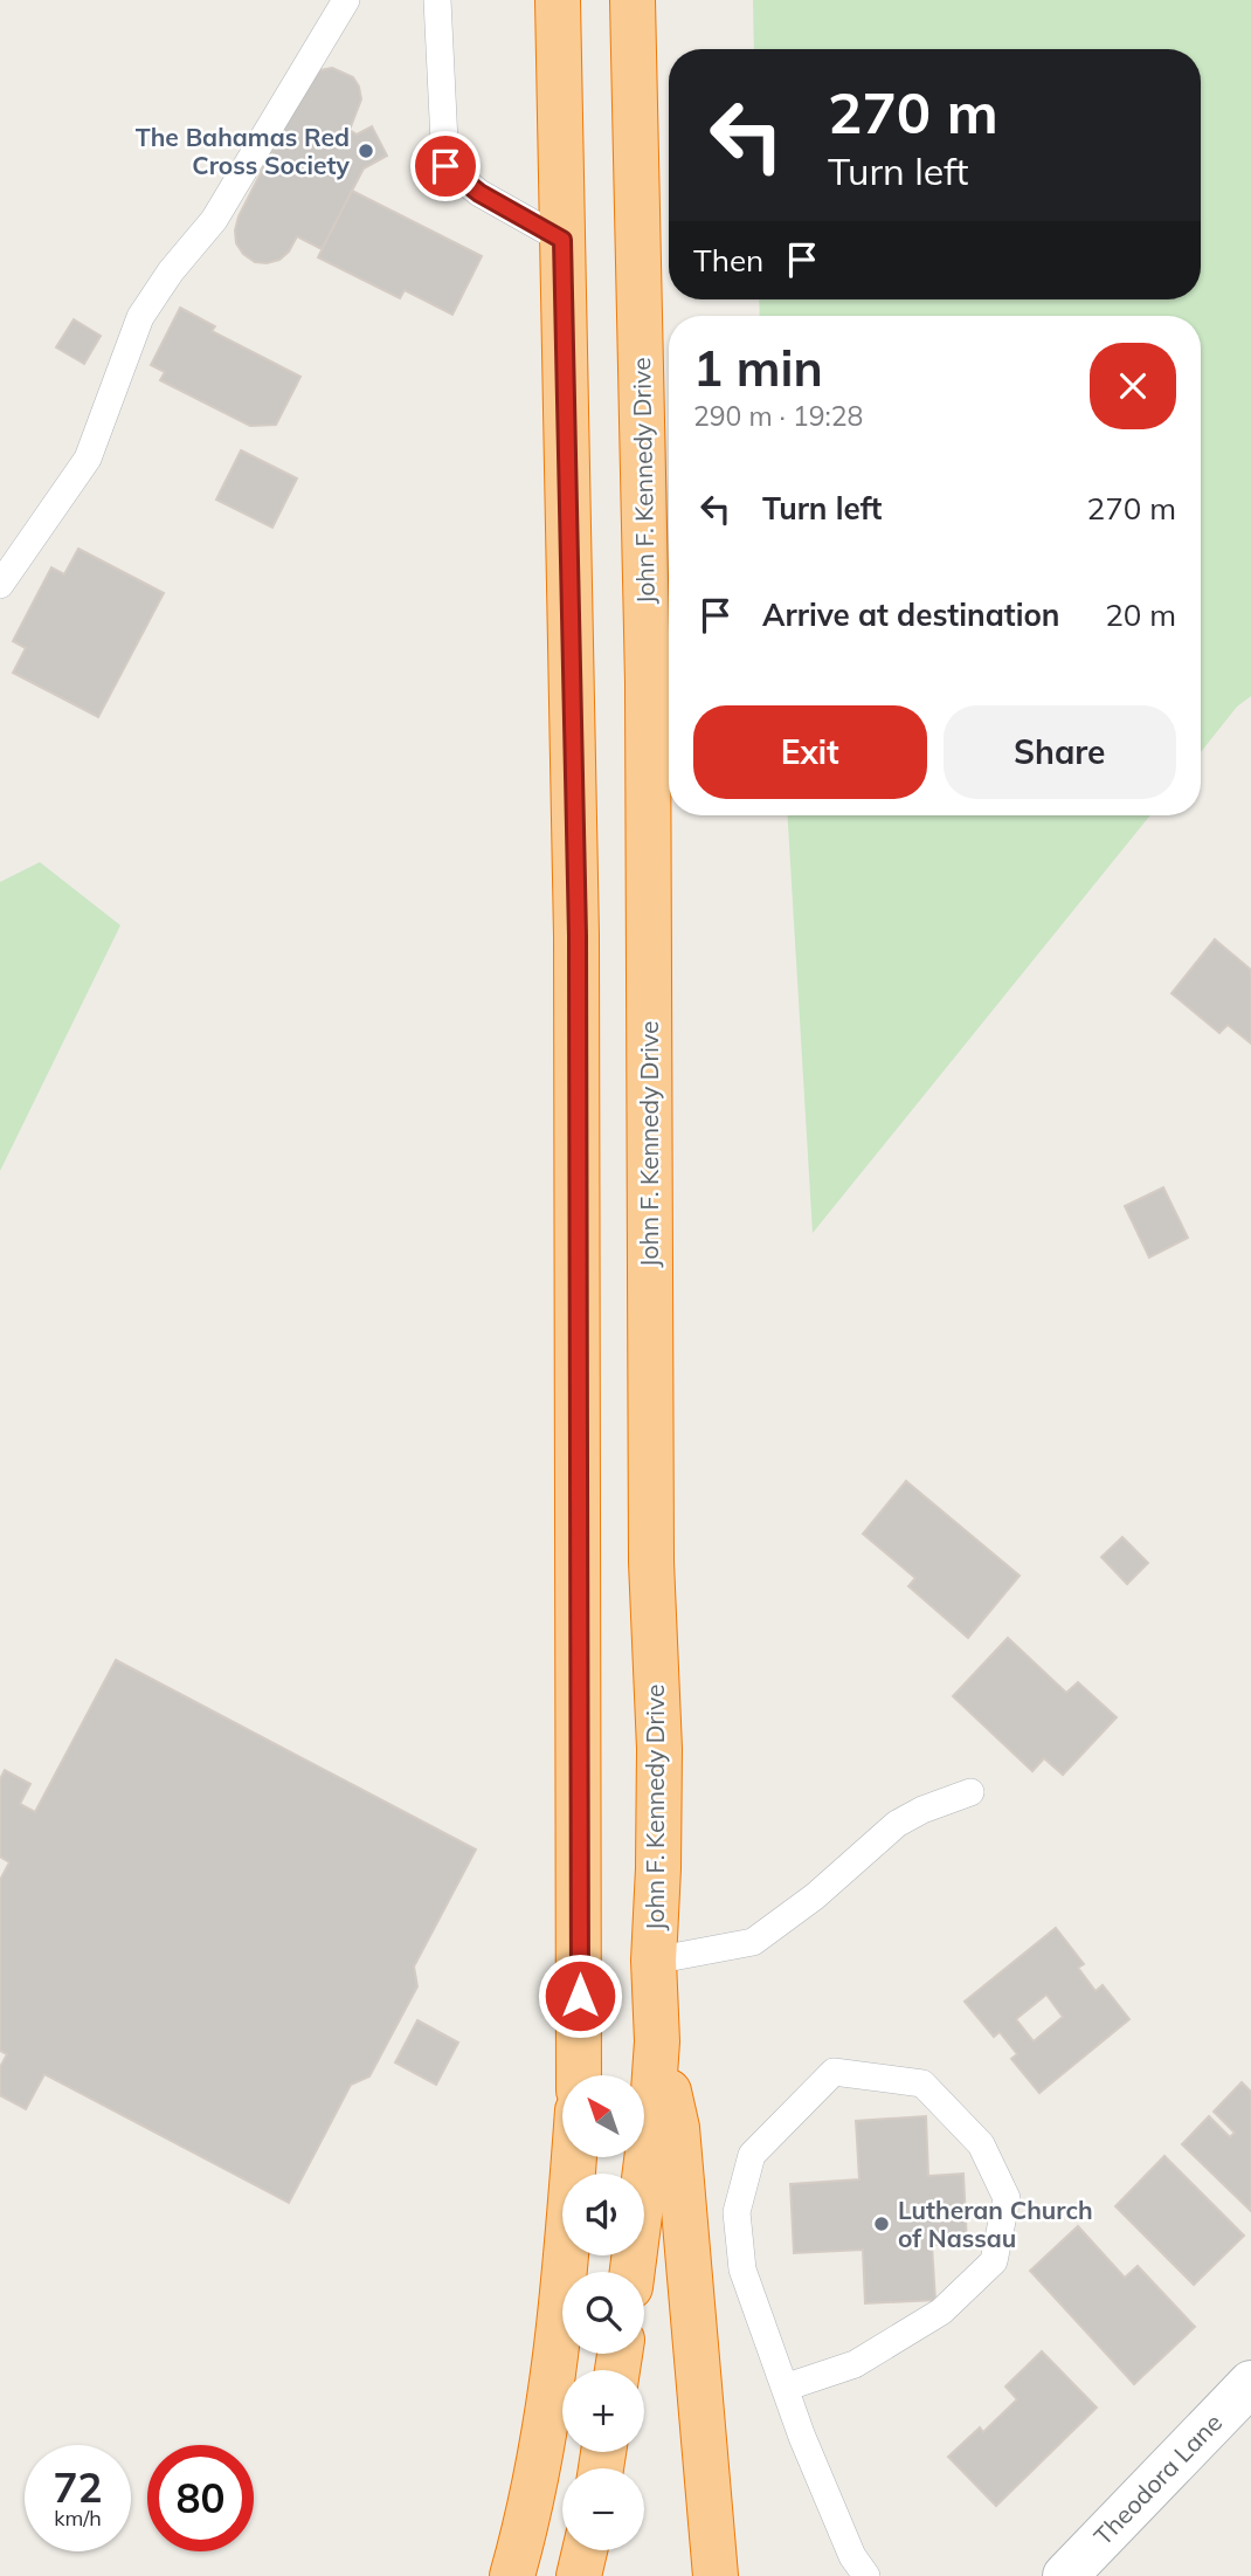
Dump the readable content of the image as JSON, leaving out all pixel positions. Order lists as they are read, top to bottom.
{
  "streets": {
    "highway": ["John F. Kennedy Drive"],
    "street": ["Theodora Lane"]
  },
  "places": ["The Bahamas Red Cross Society", "Lutheran Church of Nassau"],
  "north": "top left",
  "page": {
    "turn": ["270 m", "Turn left"],
    "then": "Then",
    "heading": ["1 min", "290 m · 19:28"],
    "list": [
      {
        "name": "Turn left",
        "value": "270 m"
      },
      {
        "name": "Arrive at destination",
        "value": "20 m"
      }
    ],
    "buttons": ["Exit", "Share"],
    "map_buttons": ["+", "−"],
    "speed": "72 km/h",
    "limit": "80"
  }
}
